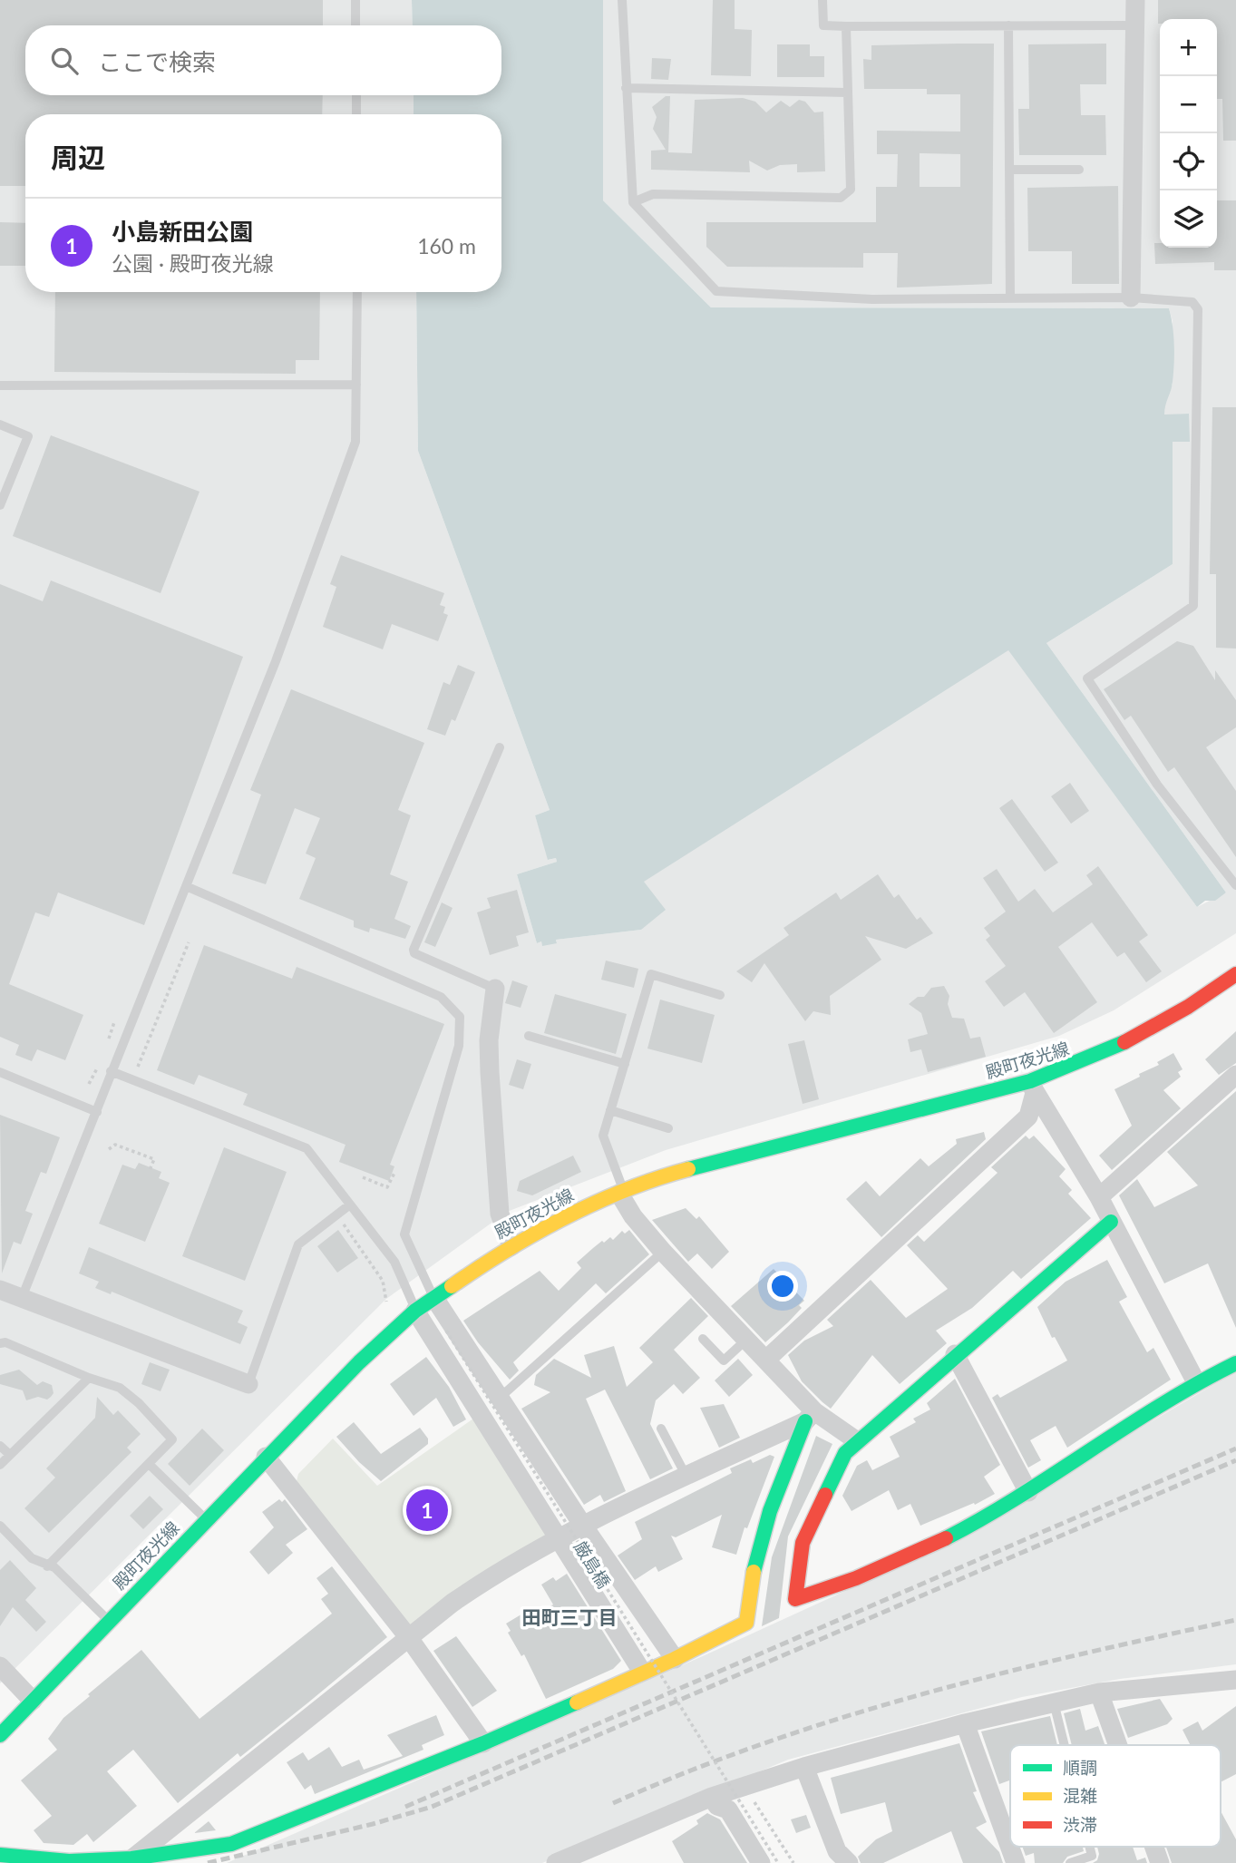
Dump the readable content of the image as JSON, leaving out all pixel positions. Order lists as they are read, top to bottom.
{
  "streets": {
    "street": ["殿町夜光線"],
    "path": ["厳島橋"]
  },
  "districts": ["田町三丁目"],
  "legend": ["順調", "混雑", "渋滞"],
  "page": {
    "map_buttons": ["+", "−"],
    "search": "ここで検索",
    "heading": "周辺",
    "list": [
      {
        "mark": "1",
        "name": "小島新田公園",
        "note": "公園 · 殿町夜光線",
        "value": "160 m"
      }
    ],
    "pins": "1"
  }
}
